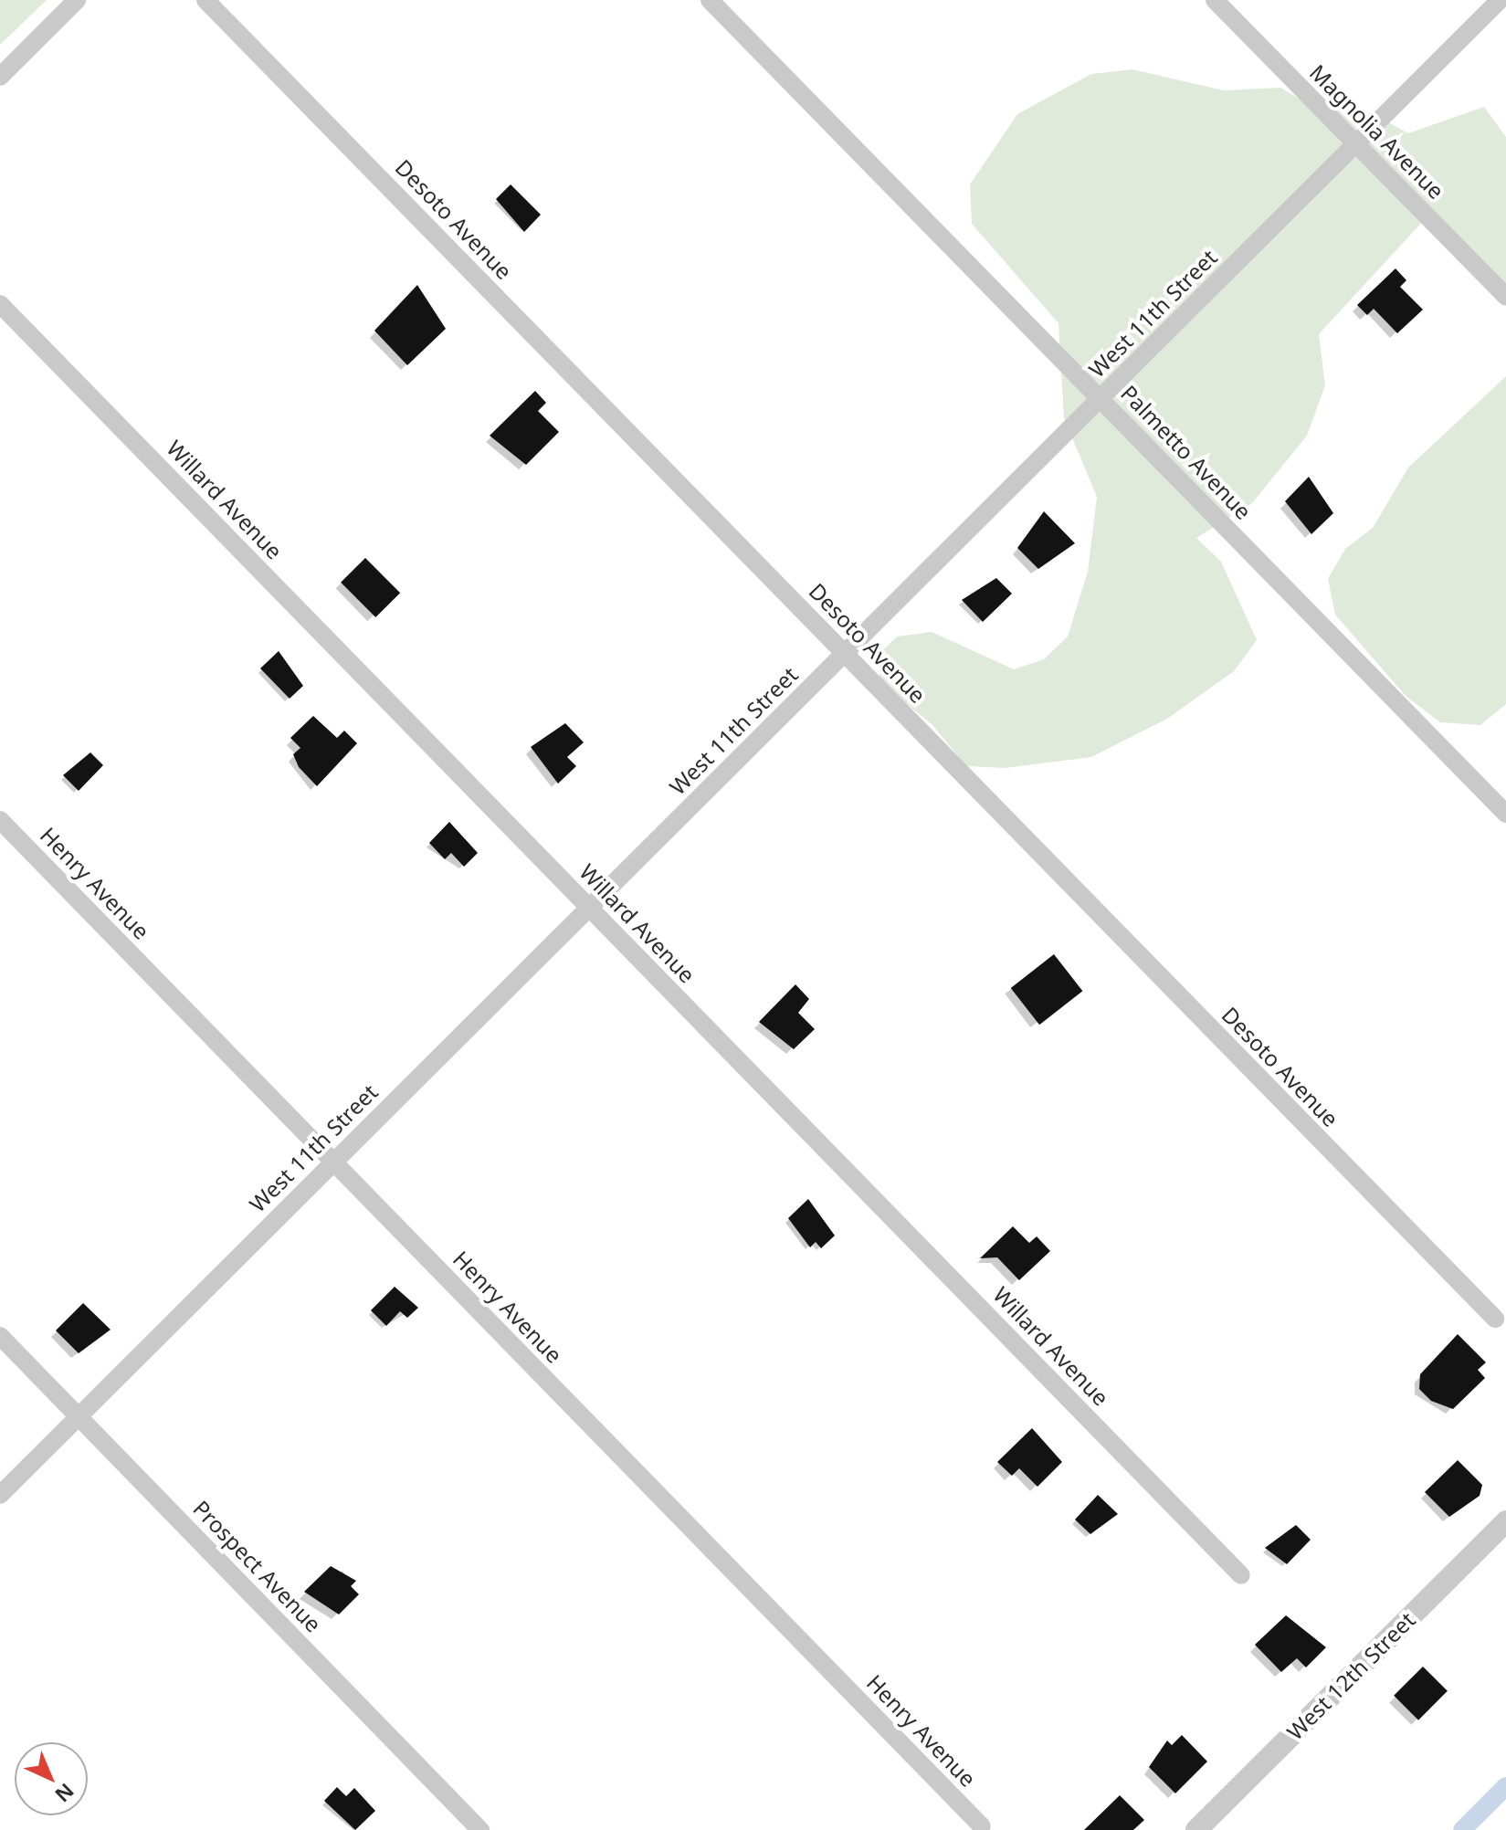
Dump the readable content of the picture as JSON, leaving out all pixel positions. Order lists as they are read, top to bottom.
{
  "streets": {
    "street": [
      "Magnolia Avenue",
      "Desoto Avenue",
      "West 11th Street",
      "Palmetto Avenue",
      "Willard Avenue",
      "Henry Avenue",
      "Prospect Avenue",
      "West 12th Street"
    ]
  },
  "crossings": [
    ["Magnolia Avenue", "West 11th Street"],
    ["Desoto Avenue", "West 11th Street"],
    ["West 11th Street", "Palmetto Avenue"],
    ["West 11th Street", "Willard Avenue"],
    ["West 11th Street", "Henry Avenue"],
    ["West 11th Street", "Prospect Avenue"]
  ],
  "north": "bottom right"
}
